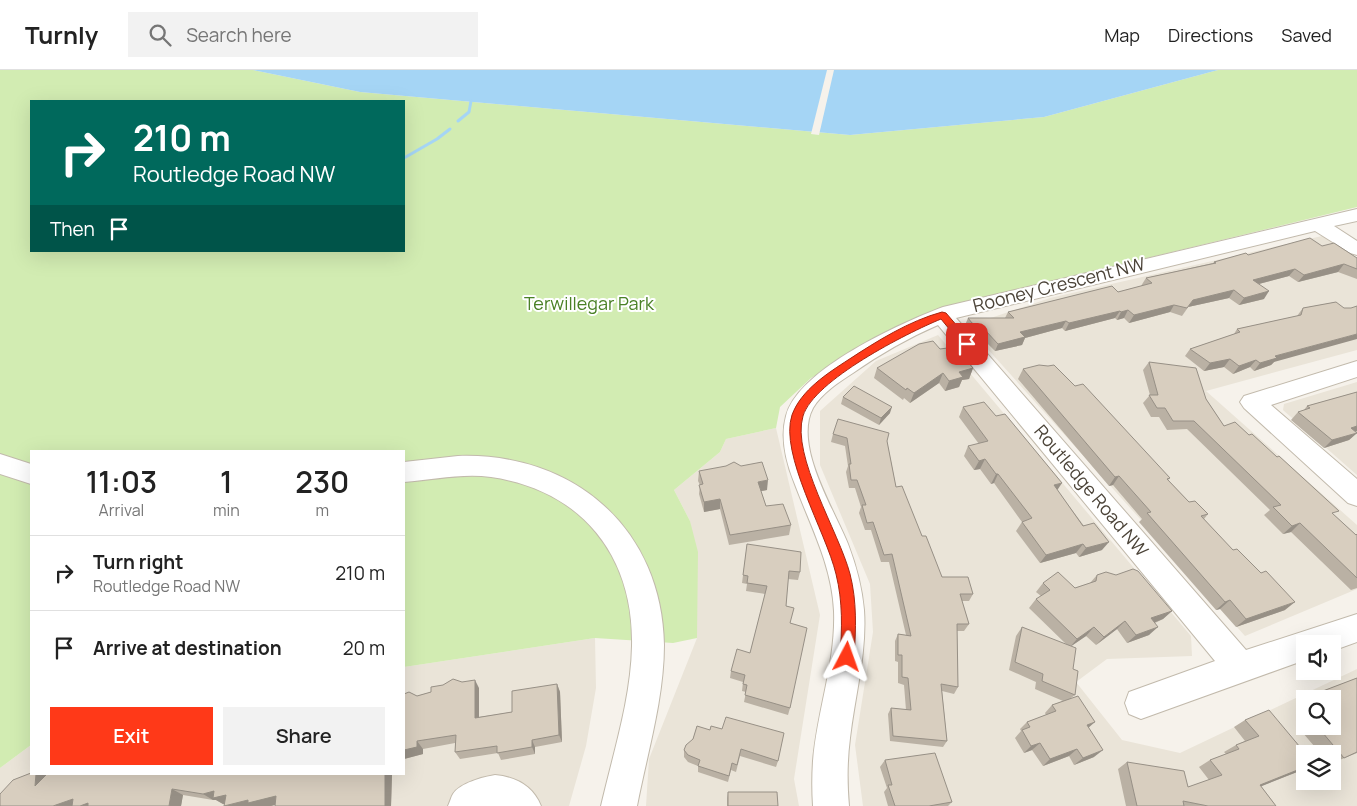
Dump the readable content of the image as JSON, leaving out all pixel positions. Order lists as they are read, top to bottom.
{
  "streets": {
    "street": ["Rooney Crescent NW", "Routledge Road NW"]
  },
  "crossings": [
    ["Rooney Crescent NW", "Routledge Road NW"]
  ],
  "parks": ["Terwillegar Park"],
  "page": {
    "header": "Turnly",
    "search": "Search here",
    "nav": ["Map", "Directions", "Saved"],
    "turn": ["210 m", "Routledge Road NW"],
    "then": "Then",
    "eta": [
      "11:03",
      "Arrival",
      "1",
      "min",
      "230",
      "m"
    ],
    "list": [
      {
        "name": "Turn right",
        "note": "Routledge Road NW",
        "value": "210 m"
      },
      {
        "name": "Arrive at destination",
        "value": "20 m"
      }
    ],
    "buttons": ["Exit", "Share"]
  }
}
